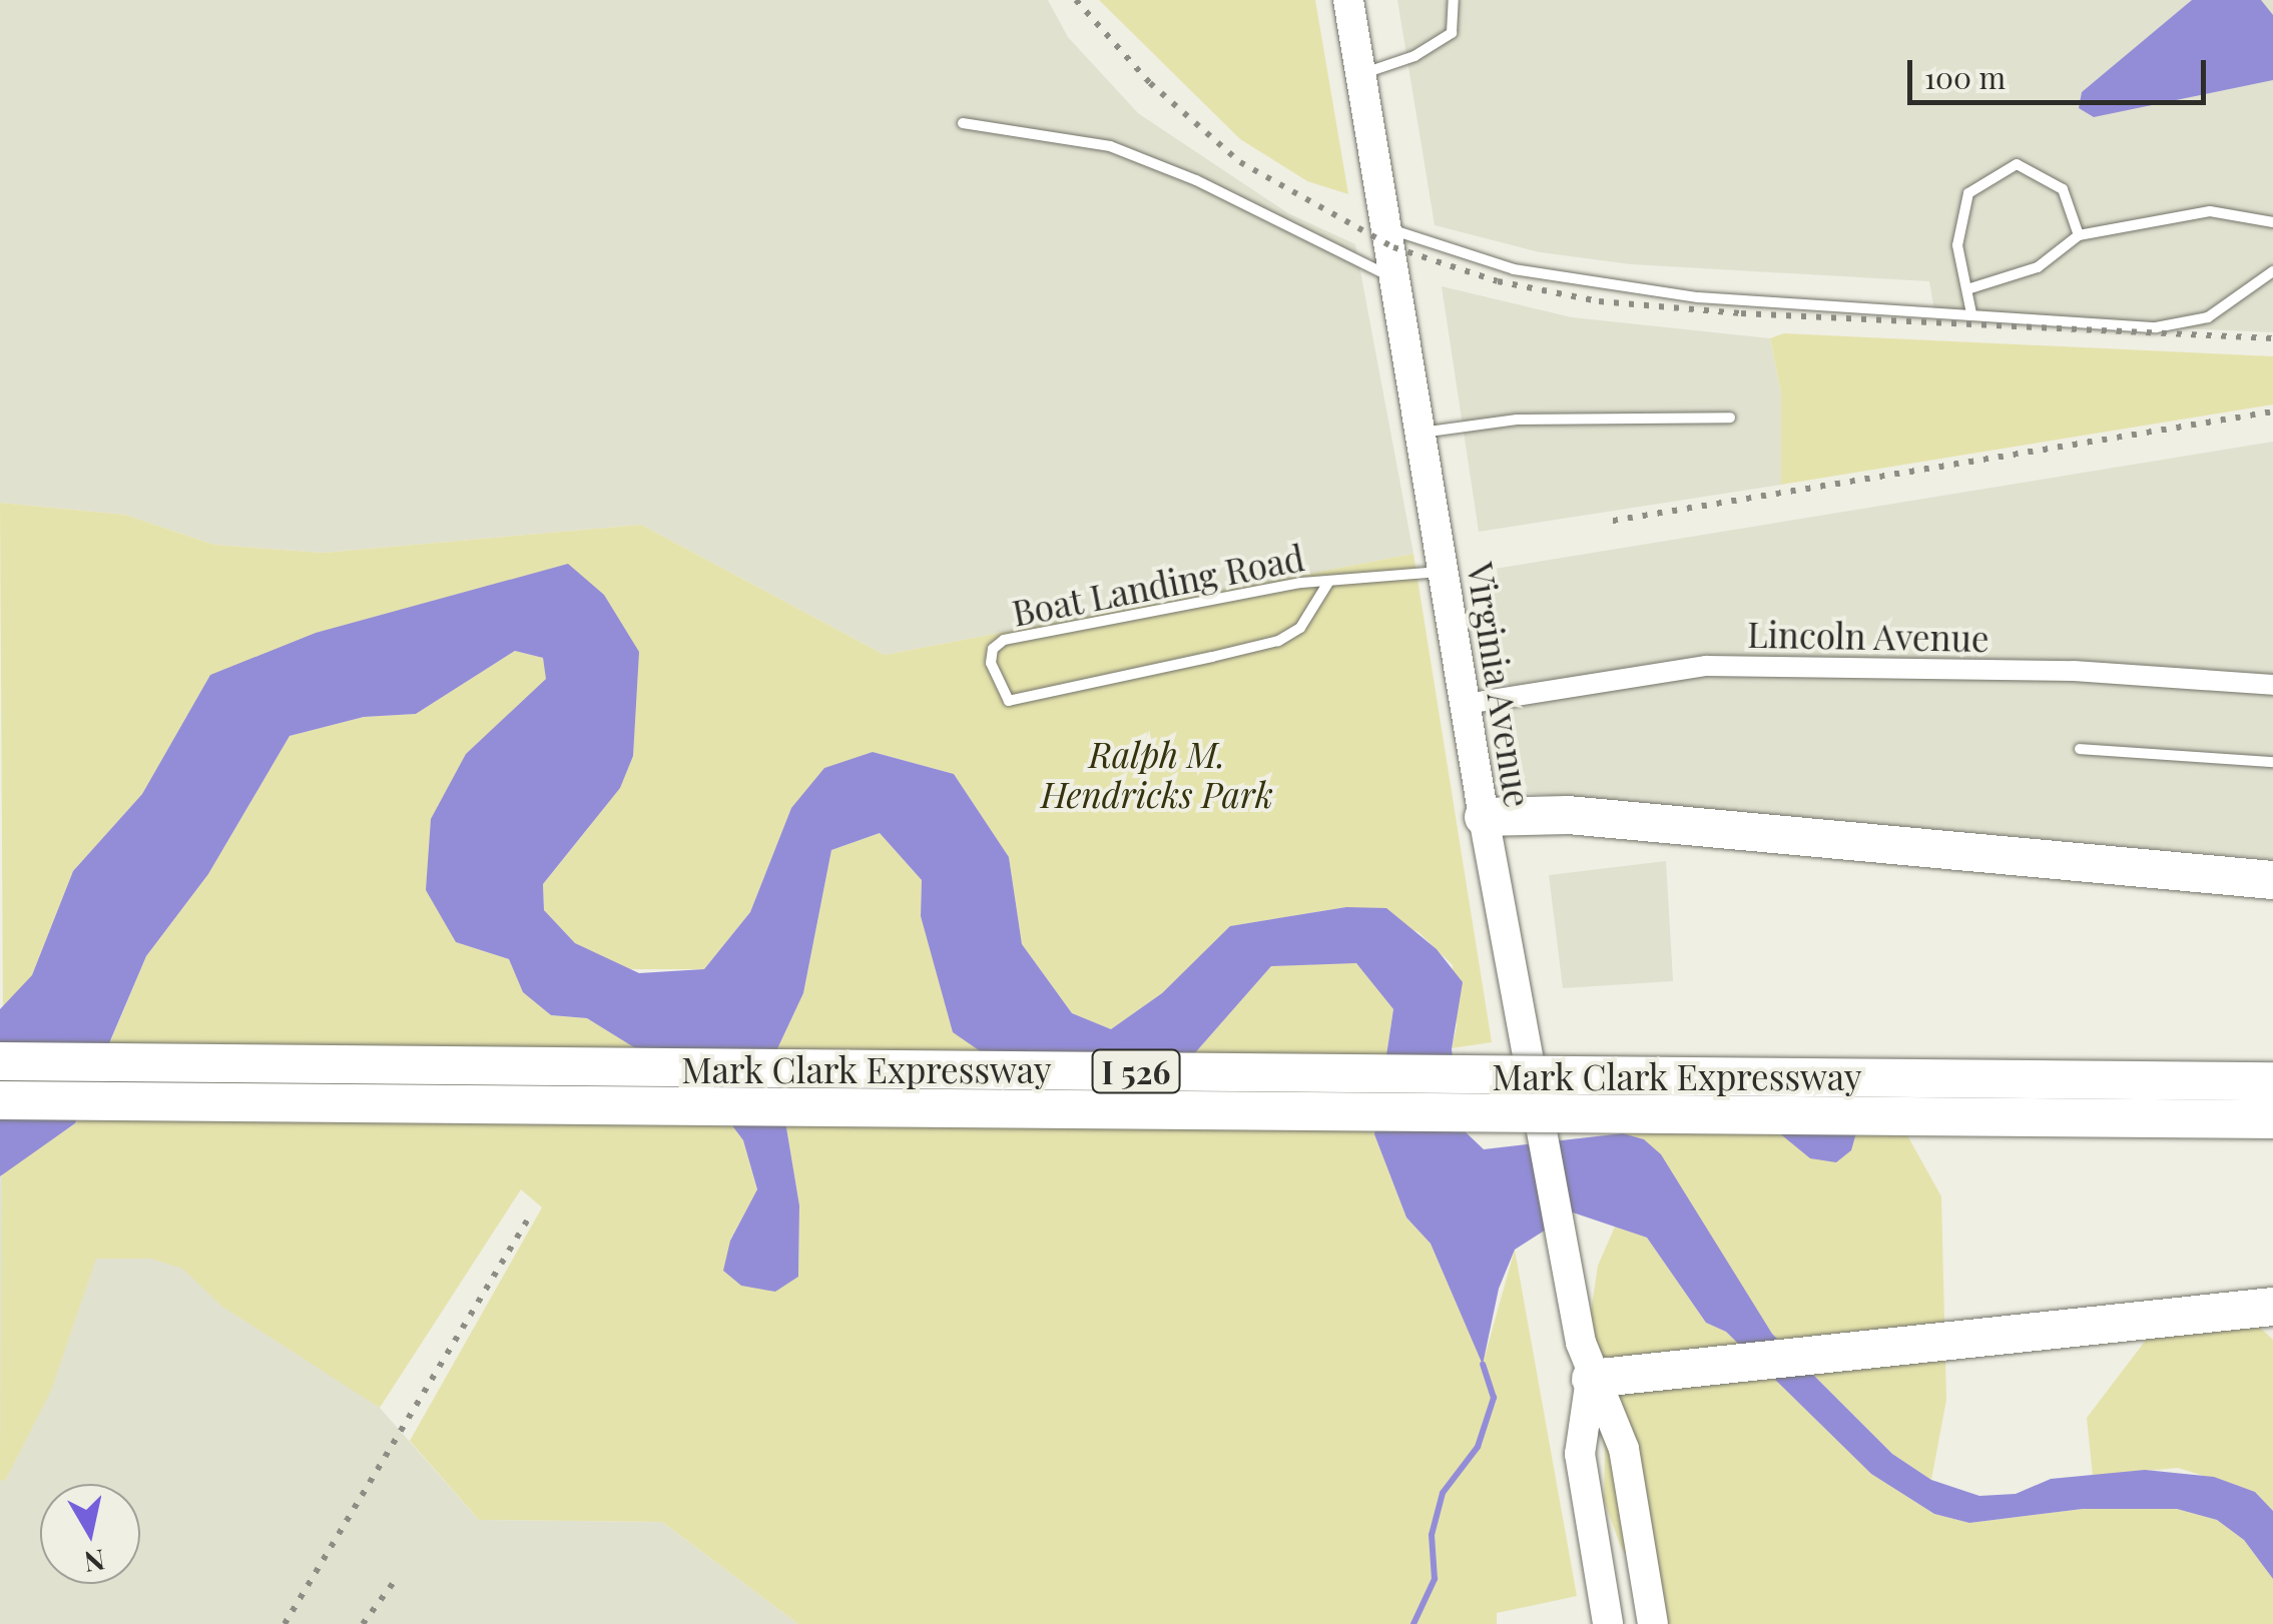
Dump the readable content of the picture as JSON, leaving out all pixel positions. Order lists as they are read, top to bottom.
{
  "streets": {
    "highway": ["Mark Clark Expressway", "I 526"],
    "main road": ["Virginia Avenue"],
    "street": ["Lincoln Avenue"],
    "lane": ["Boat Landing Road"]
  },
  "crossings": [
    ["Boat Landing Road", "Virginia Avenue"],
    ["Lincoln Avenue", "Virginia Avenue"]
  ],
  "parks": ["Ralph M. Hendricks Park"],
  "scale_bar": "100 m",
  "north": "bottom"
}
